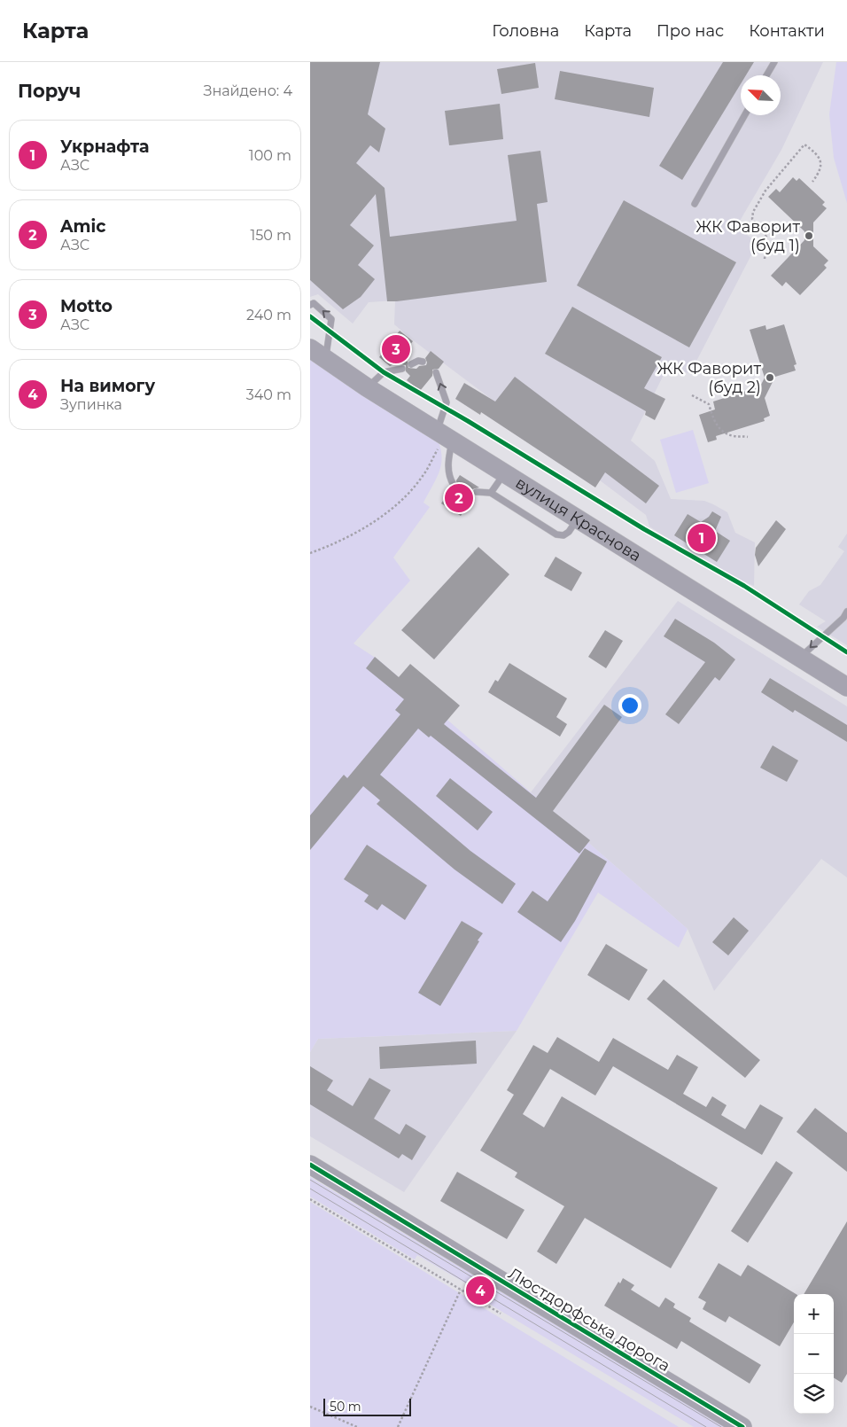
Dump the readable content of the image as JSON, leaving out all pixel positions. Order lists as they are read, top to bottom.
{
  "streets": {
    "main road": ["вулиця Краснова", "Люстдорфська дорога"]
  },
  "places": ["ЖК Фаворит (буд 1)", "ЖК Фаворит (буд 2)"],
  "scale_bar": "50 m",
  "north": "top left",
  "page": {
    "header": "Карта",
    "nav": [
      "Головна",
      "Карта",
      "Про нас",
      "Контакти"
    ],
    "heading": ["Поруч", "Знайдено: 4"],
    "list": [
      {
        "mark": "1",
        "name": "Укрнафта",
        "note": "АЗС",
        "value": "100 m"
      },
      {
        "mark": "2",
        "name": "Amic",
        "note": "АЗС",
        "value": "150 m"
      },
      {
        "mark": "3",
        "name": "Motto",
        "note": "АЗС",
        "value": "240 m"
      },
      {
        "mark": "4",
        "name": "На вимогу",
        "note": "Зупинка",
        "value": "340 m"
      }
    ],
    "pins": [
      "3",
      "2",
      "1",
      "4"
    ],
    "map_buttons": ["+", "−"],
    "scale": "50 m"
  }
}
